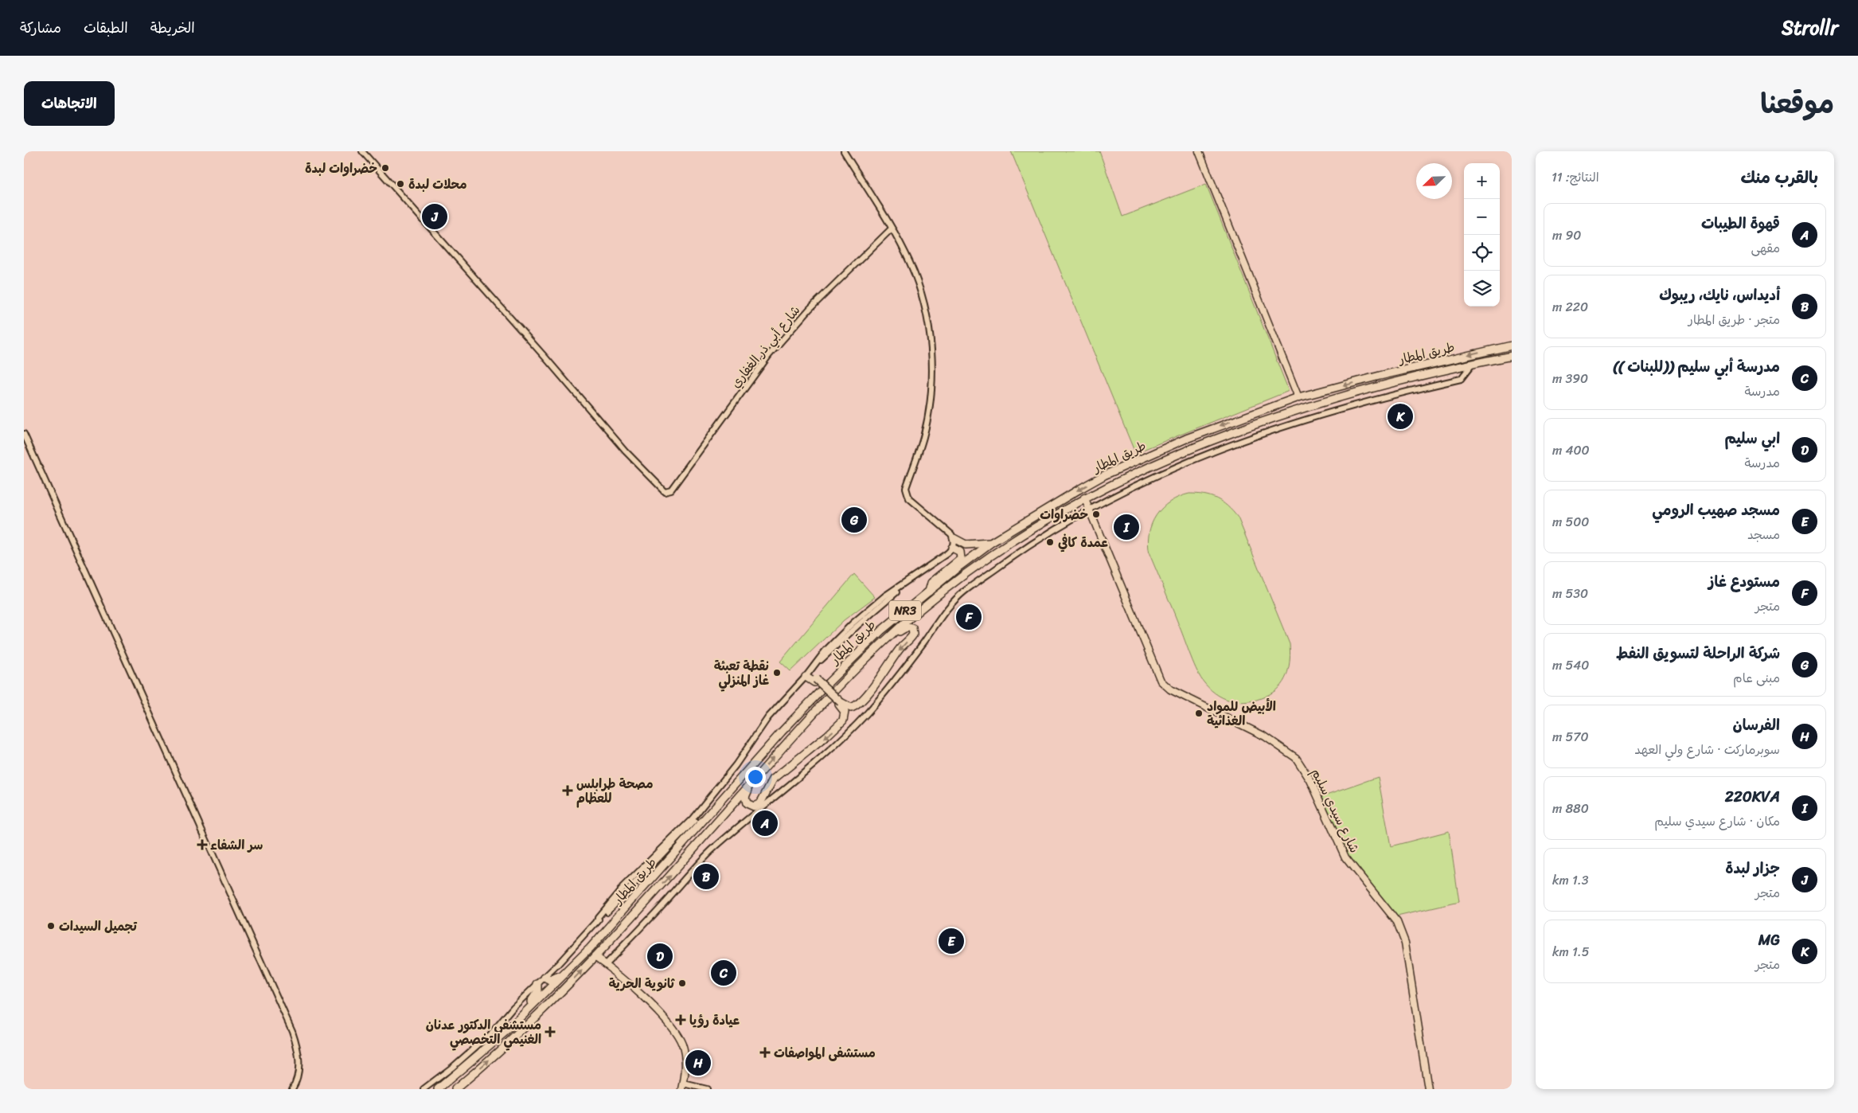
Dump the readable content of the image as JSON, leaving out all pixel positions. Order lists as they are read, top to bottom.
{
  "streets": {
    "highway": ["طريق المطار", "NR3"],
    "main road": ["شارع سيدي سليم"],
    "street": ["شارع أبي ذر الغفاري"]
  },
  "crossings": [
    ["طريق المطار", "شارع سيدي سليم"]
  ],
  "places": {
    "other": [
      "خضراوات لبدة",
      "محلات لبدة",
      "خضراوات",
      "عمدة كافي",
      "نقطة تعبئة غاز المنزلي",
      "الأبيض للمواد الغذائية",
      "تجميل السيدات",
      "ثانوية الحرية"
    ],
    "health": [
      "مصحة طرابلس للعظام",
      "سر الشفاء",
      "عيادة رؤيا",
      "مستشفي الدكتور عدنان الغنيمي التخصصي",
      "مستشفى المواصفات"
    ]
  },
  "north": "bottom left",
  "page": {
    "header": "Strollr",
    "nav": ["الخريطة", "الطبقات", "مشاركة"],
    "title": "موقعنا",
    "buttons": "الاتجاهات",
    "heading": ["بالقرب منك", "النتائج: 11"],
    "map_buttons": ["+", "−"],
    "pins": [
      "J",
      "K",
      "G",
      "I",
      "F",
      "A",
      "B",
      "E",
      "D",
      "C",
      "H"
    ],
    "list": [
      {
        "mark": "A",
        "name": "قهوة الطيبات",
        "note": "مقهى",
        "value": "90 m"
      },
      {
        "mark": "B",
        "name": "أديداس، نايك، ريبوك",
        "note": "متجر · طريق المطار",
        "value": "220 m"
      },
      {
        "mark": "C",
        "name": "مدرسة أبي سليم ((للبنات ))",
        "note": "مدرسة",
        "value": "390 m"
      },
      {
        "mark": "D",
        "name": "ابي سليم",
        "note": "مدرسة",
        "value": "400 m"
      },
      {
        "mark": "E",
        "name": "مسجد صهيب الرومي",
        "note": "مسجد",
        "value": "500 m"
      },
      {
        "mark": "F",
        "name": "مستودع غاز",
        "note": "متجر",
        "value": "530 m"
      },
      {
        "mark": "G",
        "name": "شركة الراحلة لتسويق النفط",
        "note": "مبنى عام",
        "value": "540 m"
      },
      {
        "mark": "H",
        "name": "الفرسان",
        "note": "سوبرماركت · شارع ولي العهد",
        "value": "570 m"
      },
      {
        "mark": "I",
        "name": "220KVA",
        "note": "مكان · شارع سيدي سليم",
        "value": "880 m"
      },
      {
        "mark": "J",
        "name": "جزار لبدة",
        "note": "متجر",
        "value": "1.3 km"
      },
      {
        "mark": "K",
        "name": "MG",
        "note": "متجر",
        "value": "1.5 km"
      }
    ]
  }
}
